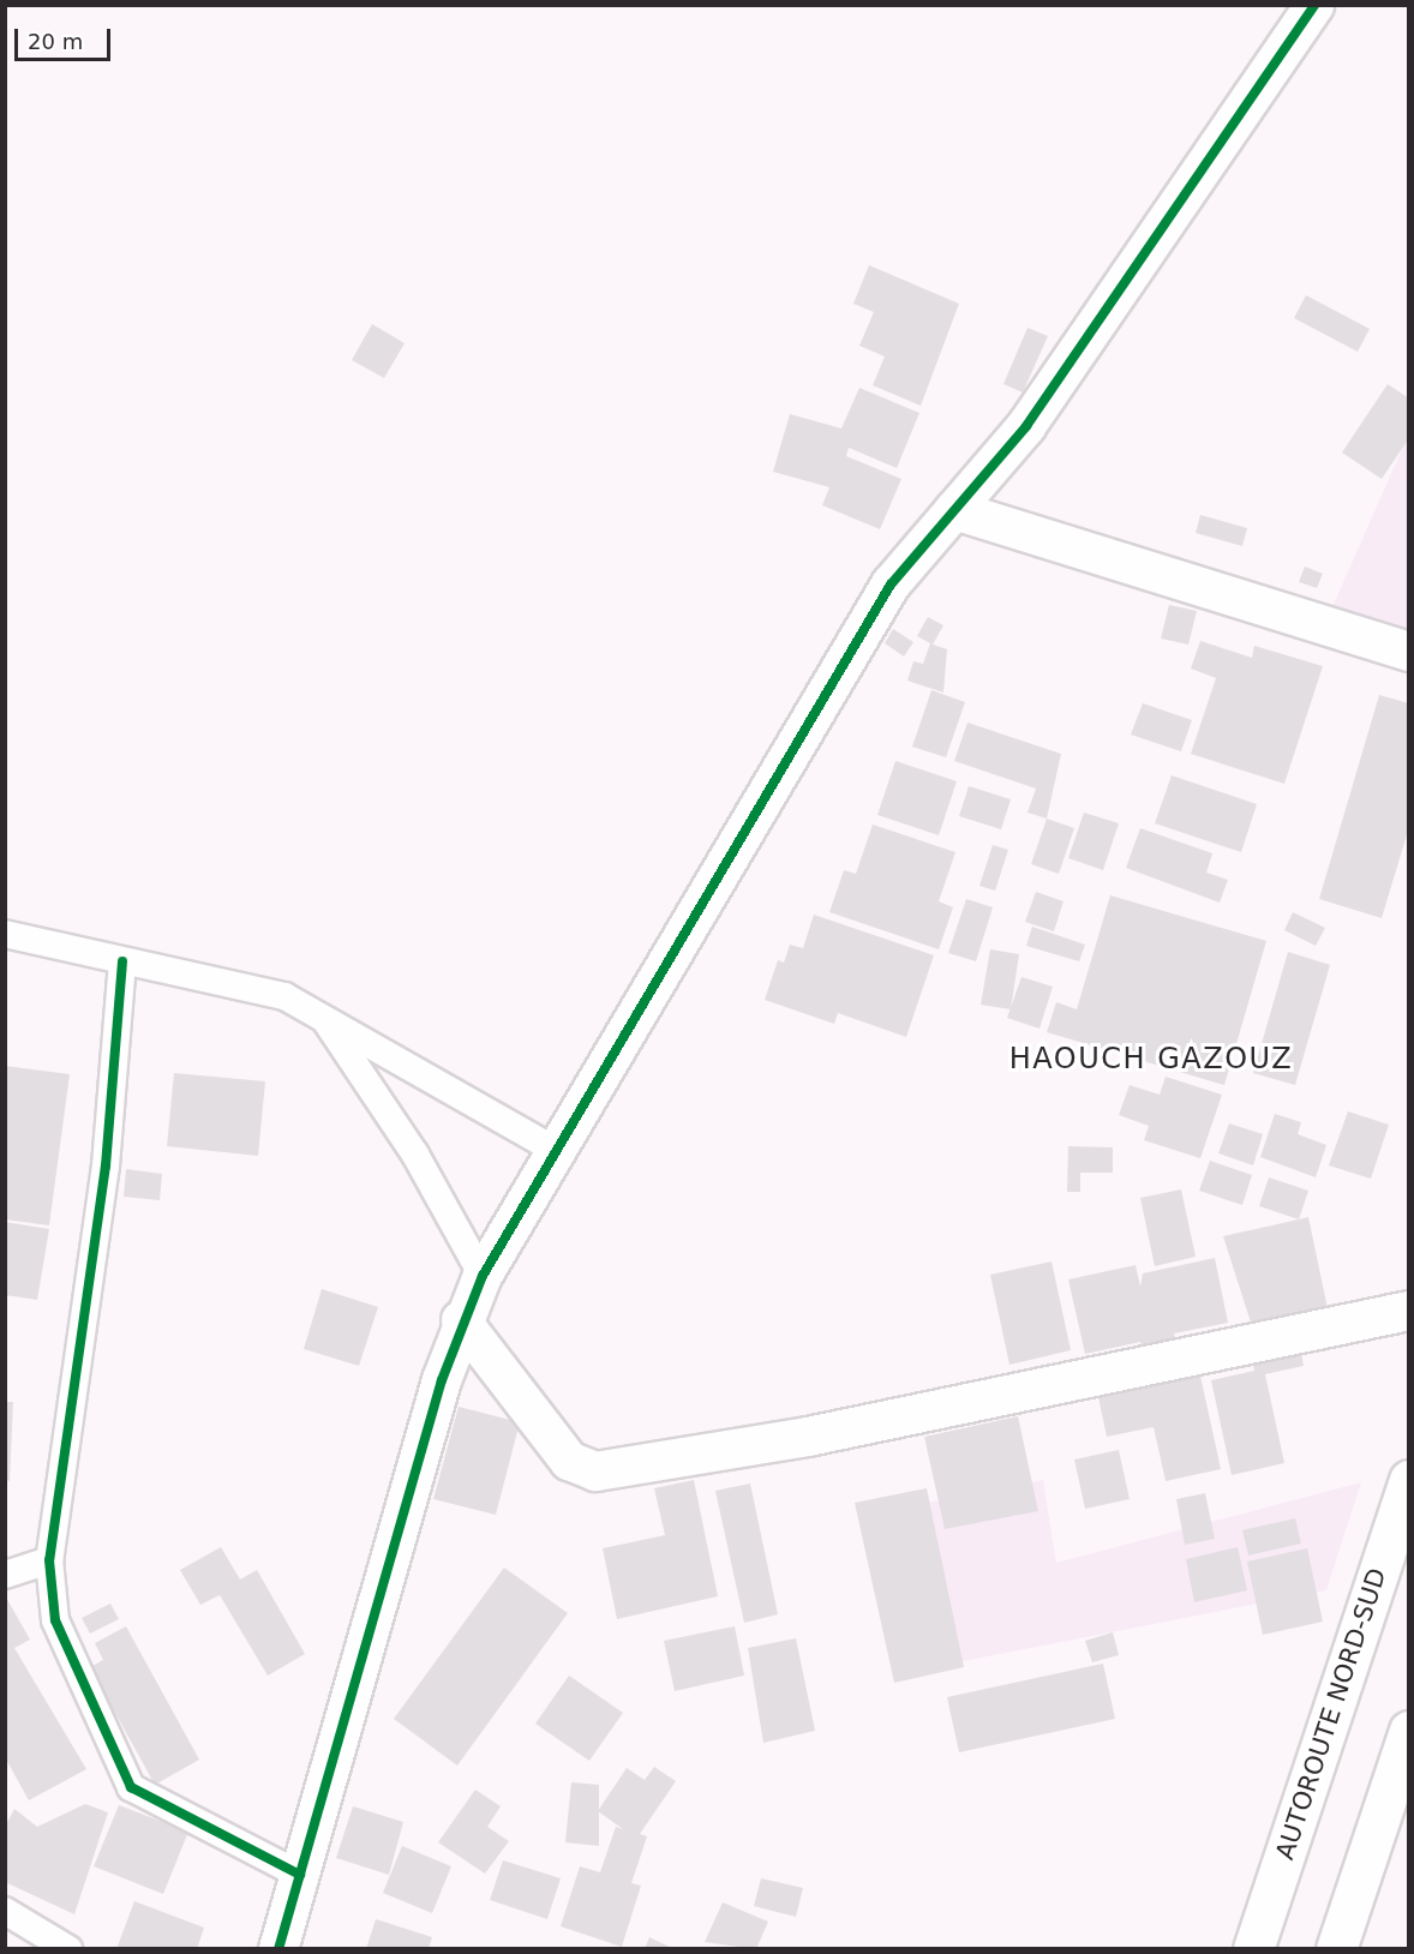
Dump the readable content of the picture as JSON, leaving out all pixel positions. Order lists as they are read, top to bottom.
{
  "streets": {
    "highway": ["AUTOROUTE NORD-SUD"]
  },
  "districts": ["HAOUCH GAZOUZ"],
  "scale_bar": "20 m"
}
